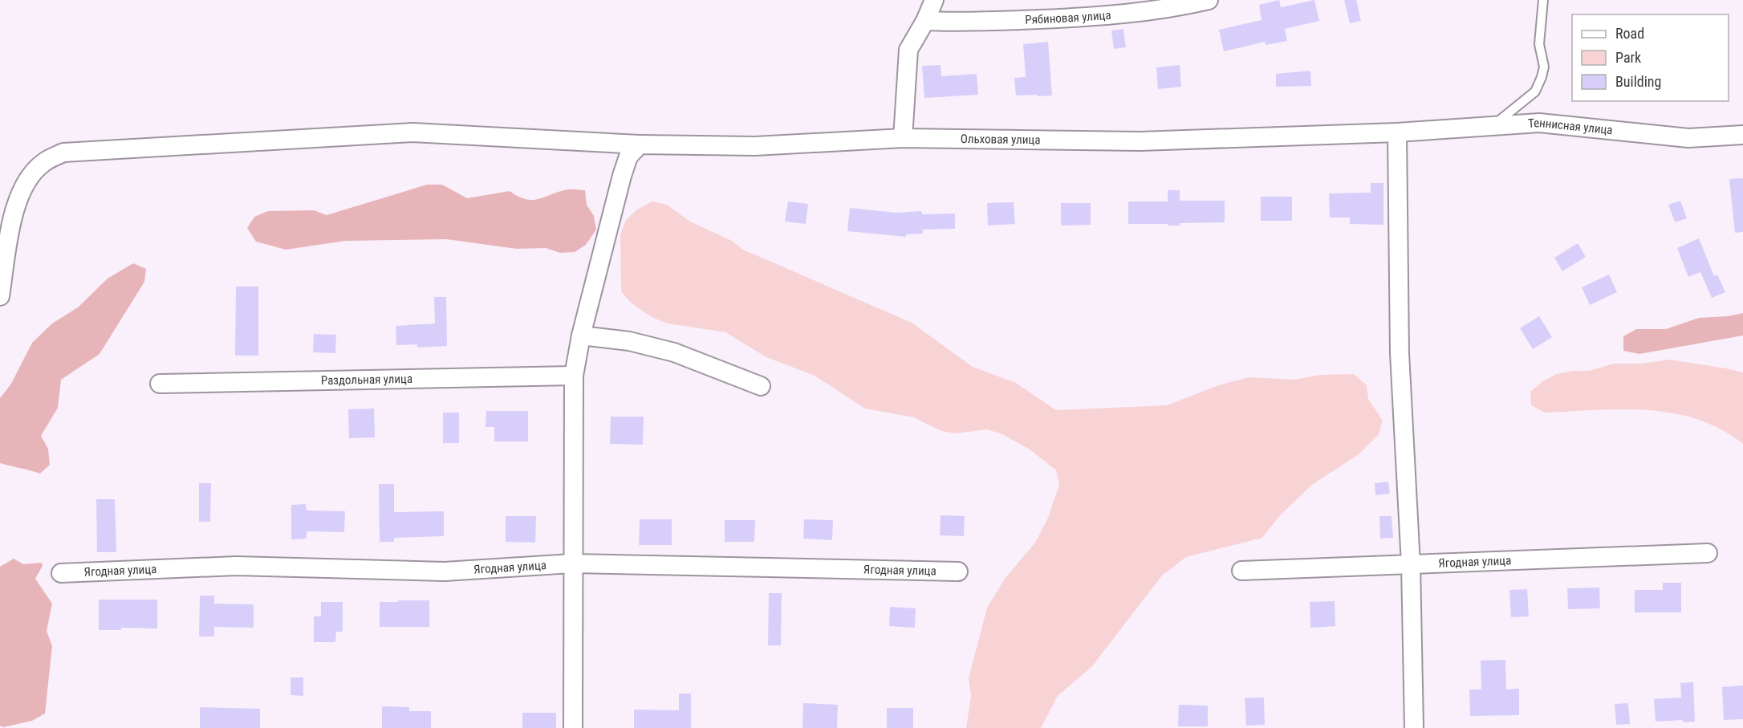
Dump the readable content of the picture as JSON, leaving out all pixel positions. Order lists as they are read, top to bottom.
{
  "streets": {
    "street": [
      "Рябиновая улица",
      "Теннисная улица",
      "Ольховая улица",
      "Раздольная улица",
      "Ягодная улица"
    ]
  },
  "crossings": [
    ["Теннисная улица", "Ольховая улица"]
  ],
  "legend": ["Road", "Park", "Building"]
}
